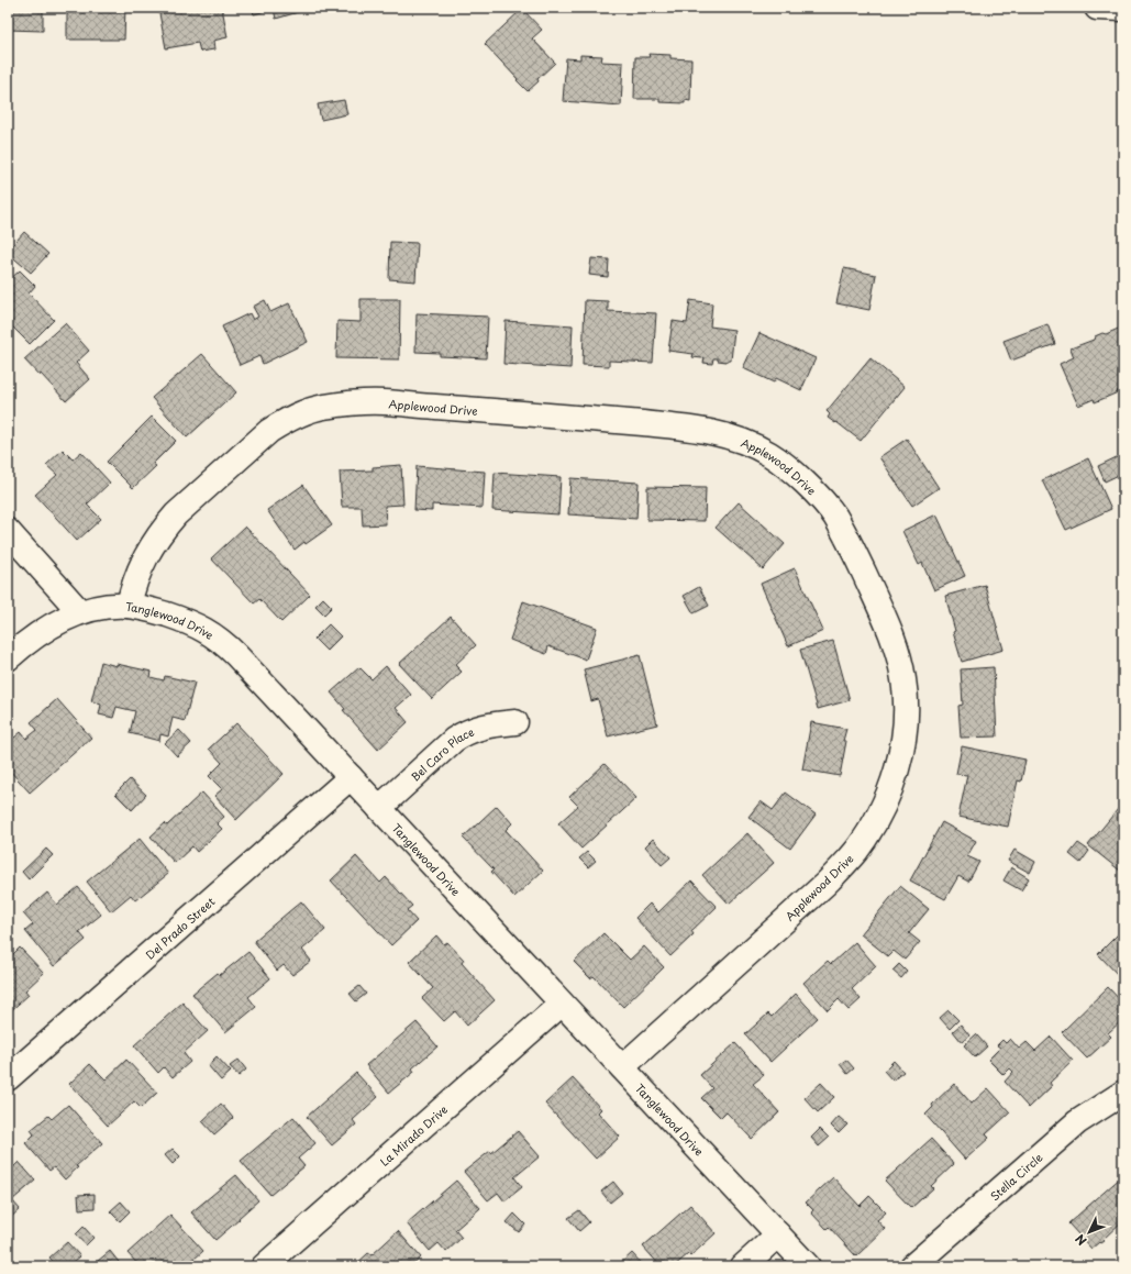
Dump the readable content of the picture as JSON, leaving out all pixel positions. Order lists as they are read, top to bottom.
{
  "streets": {
    "street": [
      "Applewood Drive",
      "Tanglewood Drive",
      "Bel Caro Place",
      "Del Prado Street",
      "La Mirado Drive",
      "Stella Circle"
    ]
  },
  "crossings": [
    ["Applewood Drive", "Tanglewood Drive"],
    ["Tanglewood Drive", "Bel Caro Place"],
    ["Tanglewood Drive", "Del Prado Street"],
    ["Tanglewood Drive", "La Mirado Drive"]
  ],
  "north": "bottom left"
}
